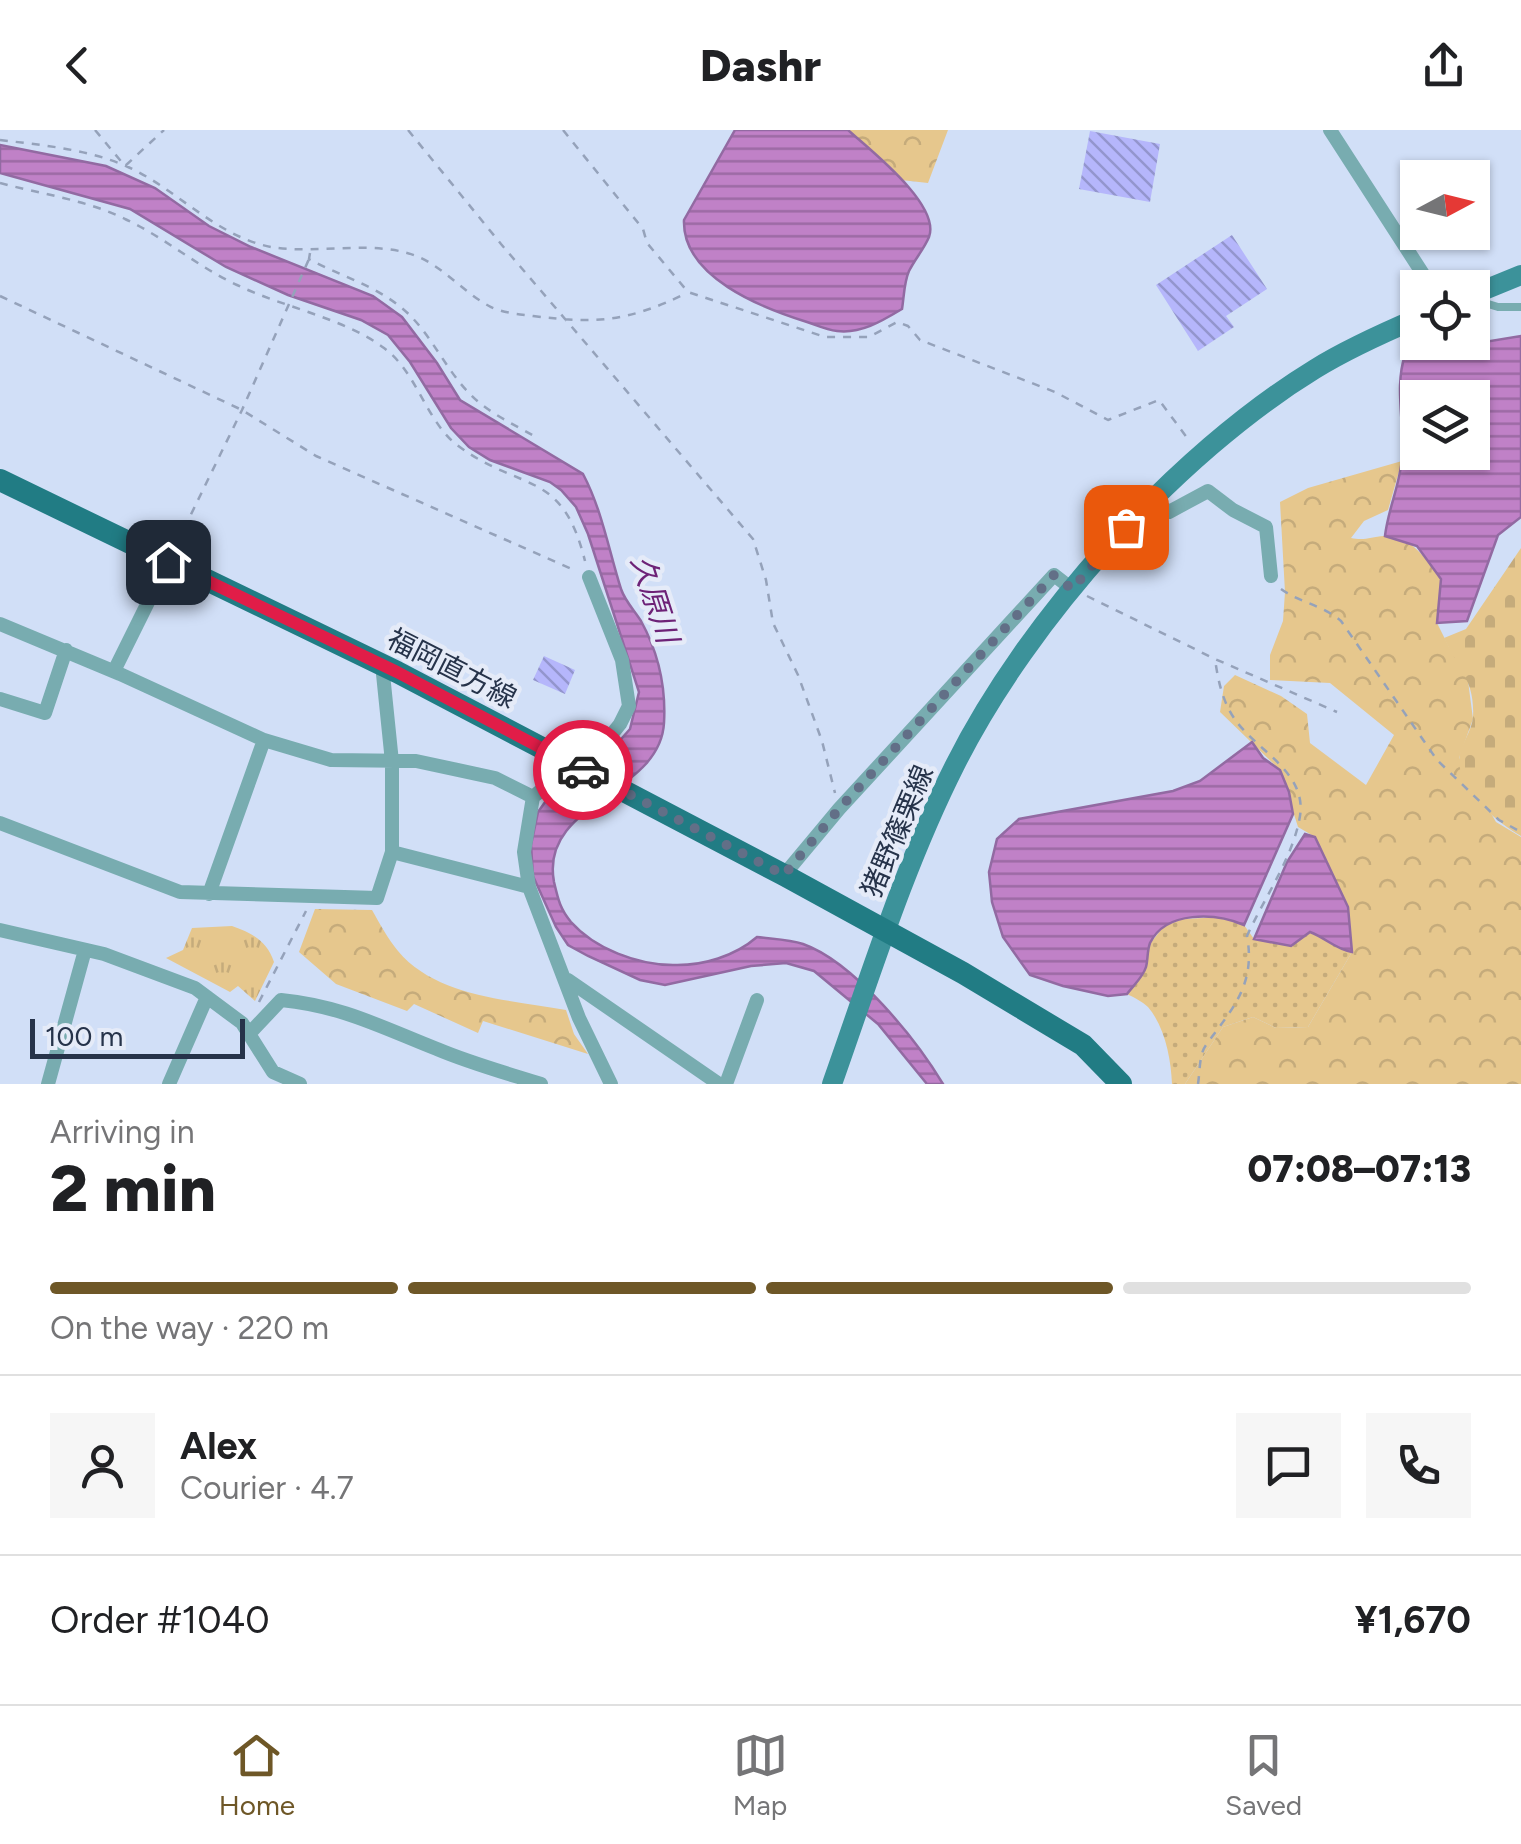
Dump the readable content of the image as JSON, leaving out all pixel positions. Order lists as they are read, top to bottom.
{
  "streets": {
    "main road": ["福岡直方線", "猪野篠栗線"]
  },
  "crossings": [
    ["福岡直方線", "猪野篠栗線"]
  ],
  "water": ["久原川"],
  "scale_bar": "100 m",
  "north": "right",
  "page": {
    "header": "Dashr",
    "scale": "100 m",
    "heading": ["2 min", "Arriving in", "07:08–07:13"],
    "panel": [
      "Alex",
      "Courier · 4.7",
      "Order #1040",
      "¥1,670"
    ],
    "bar": "On the way · 220 m",
    "tabs": ["Home", "Map", "Saved"]
  }
}
